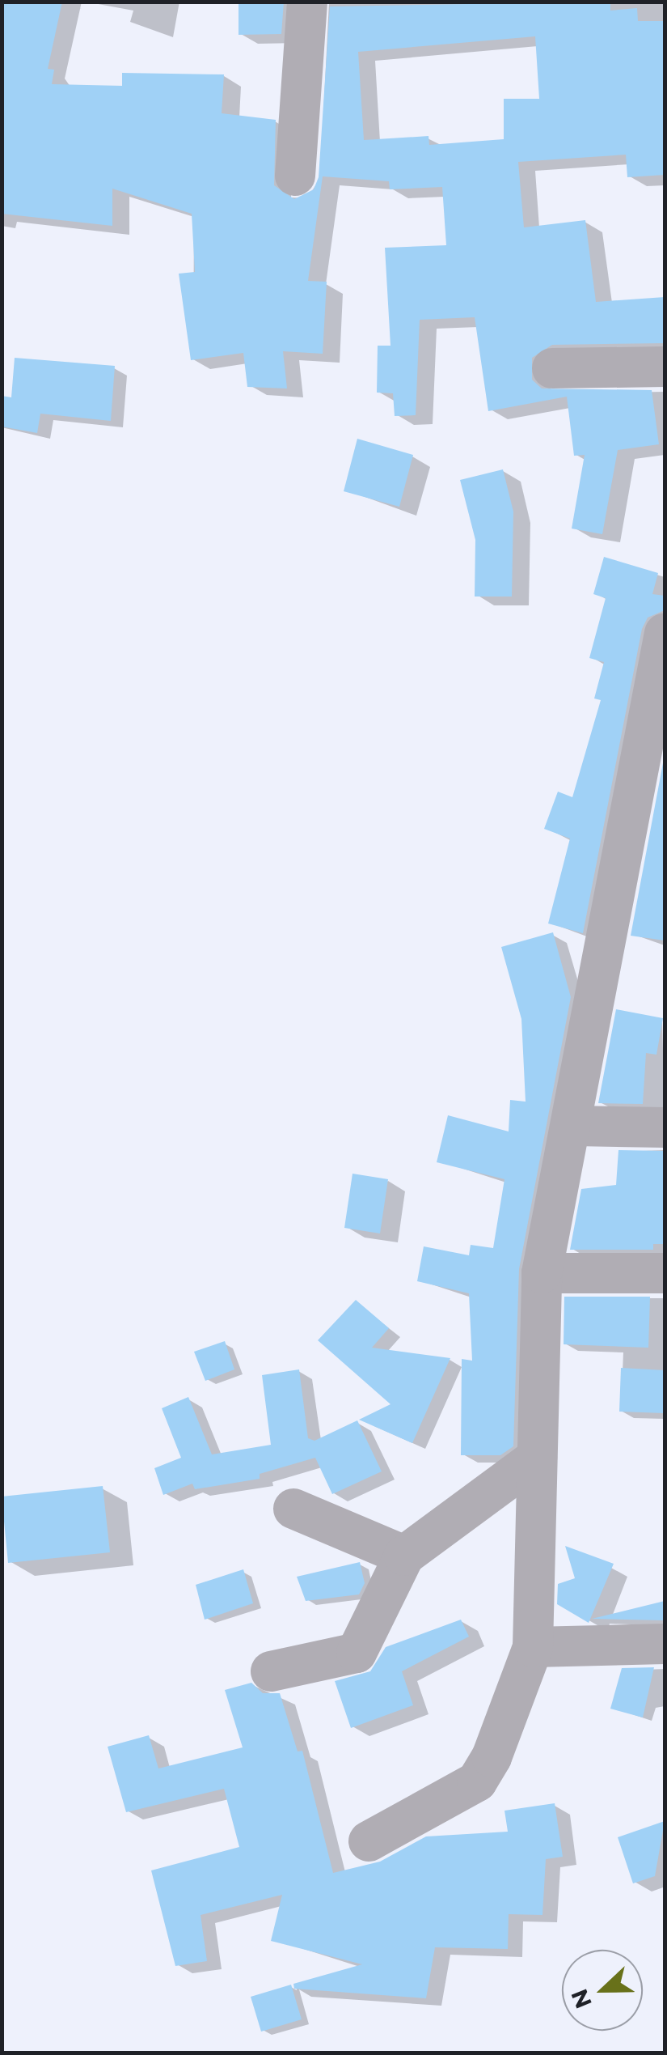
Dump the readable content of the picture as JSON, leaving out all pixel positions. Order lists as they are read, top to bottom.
{
  "north": "left"
}
